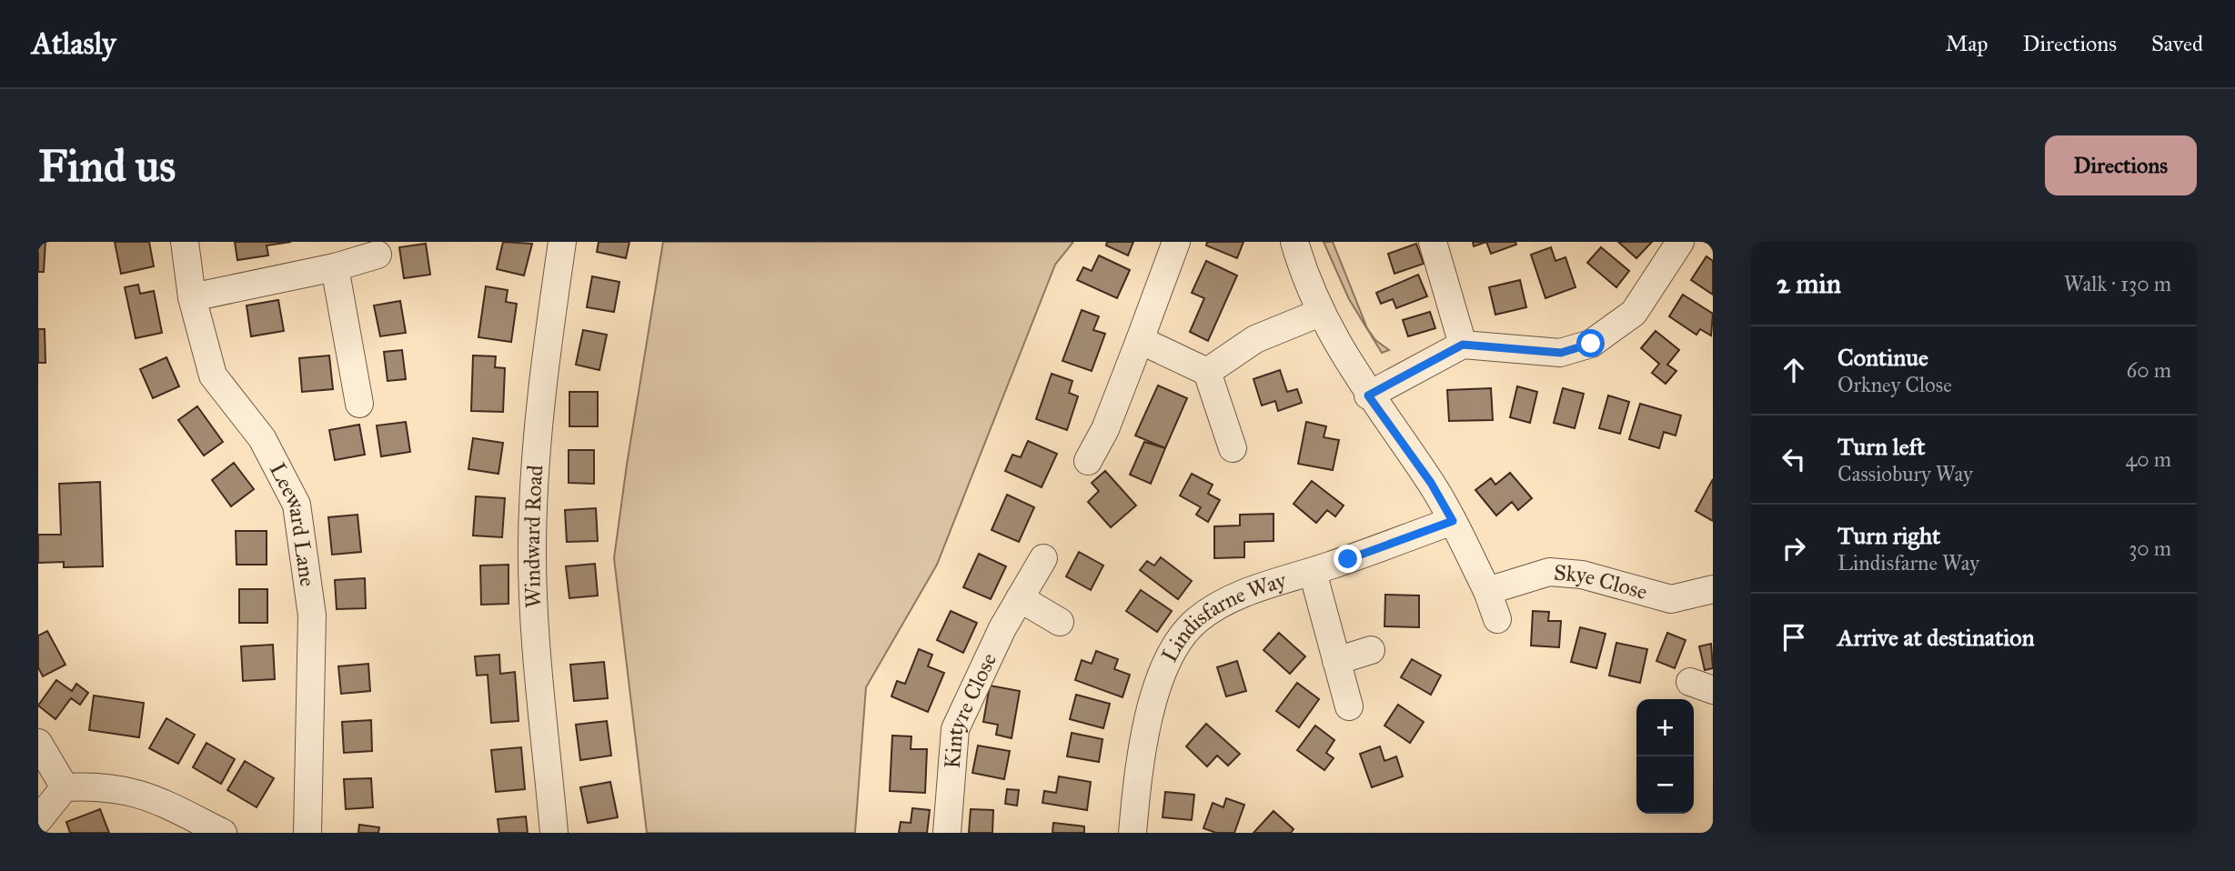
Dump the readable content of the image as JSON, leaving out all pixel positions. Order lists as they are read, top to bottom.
{
  "streets": {
    "street": [
      "Leeward Lane",
      "Windward Road",
      "Skye Close",
      "Lindisfarne Way",
      "Kintyre Close"
    ]
  },
  "page": {
    "header": "Atlasly",
    "nav": ["Map", "Directions", "Saved"],
    "buttons": "Directions",
    "title": "Find us",
    "heading": ["2 min", "Walk · 130 m"],
    "list": [
      ["Continue", "Orkney Close", "60 m"],
      ["Turn left", "Cassiobury Way", "40 m"],
      ["Turn right", "Lindisfarne Way", "30 m"],
      "Arrive at destination"
    ],
    "map_buttons": ["+", "−"]
  }
}
